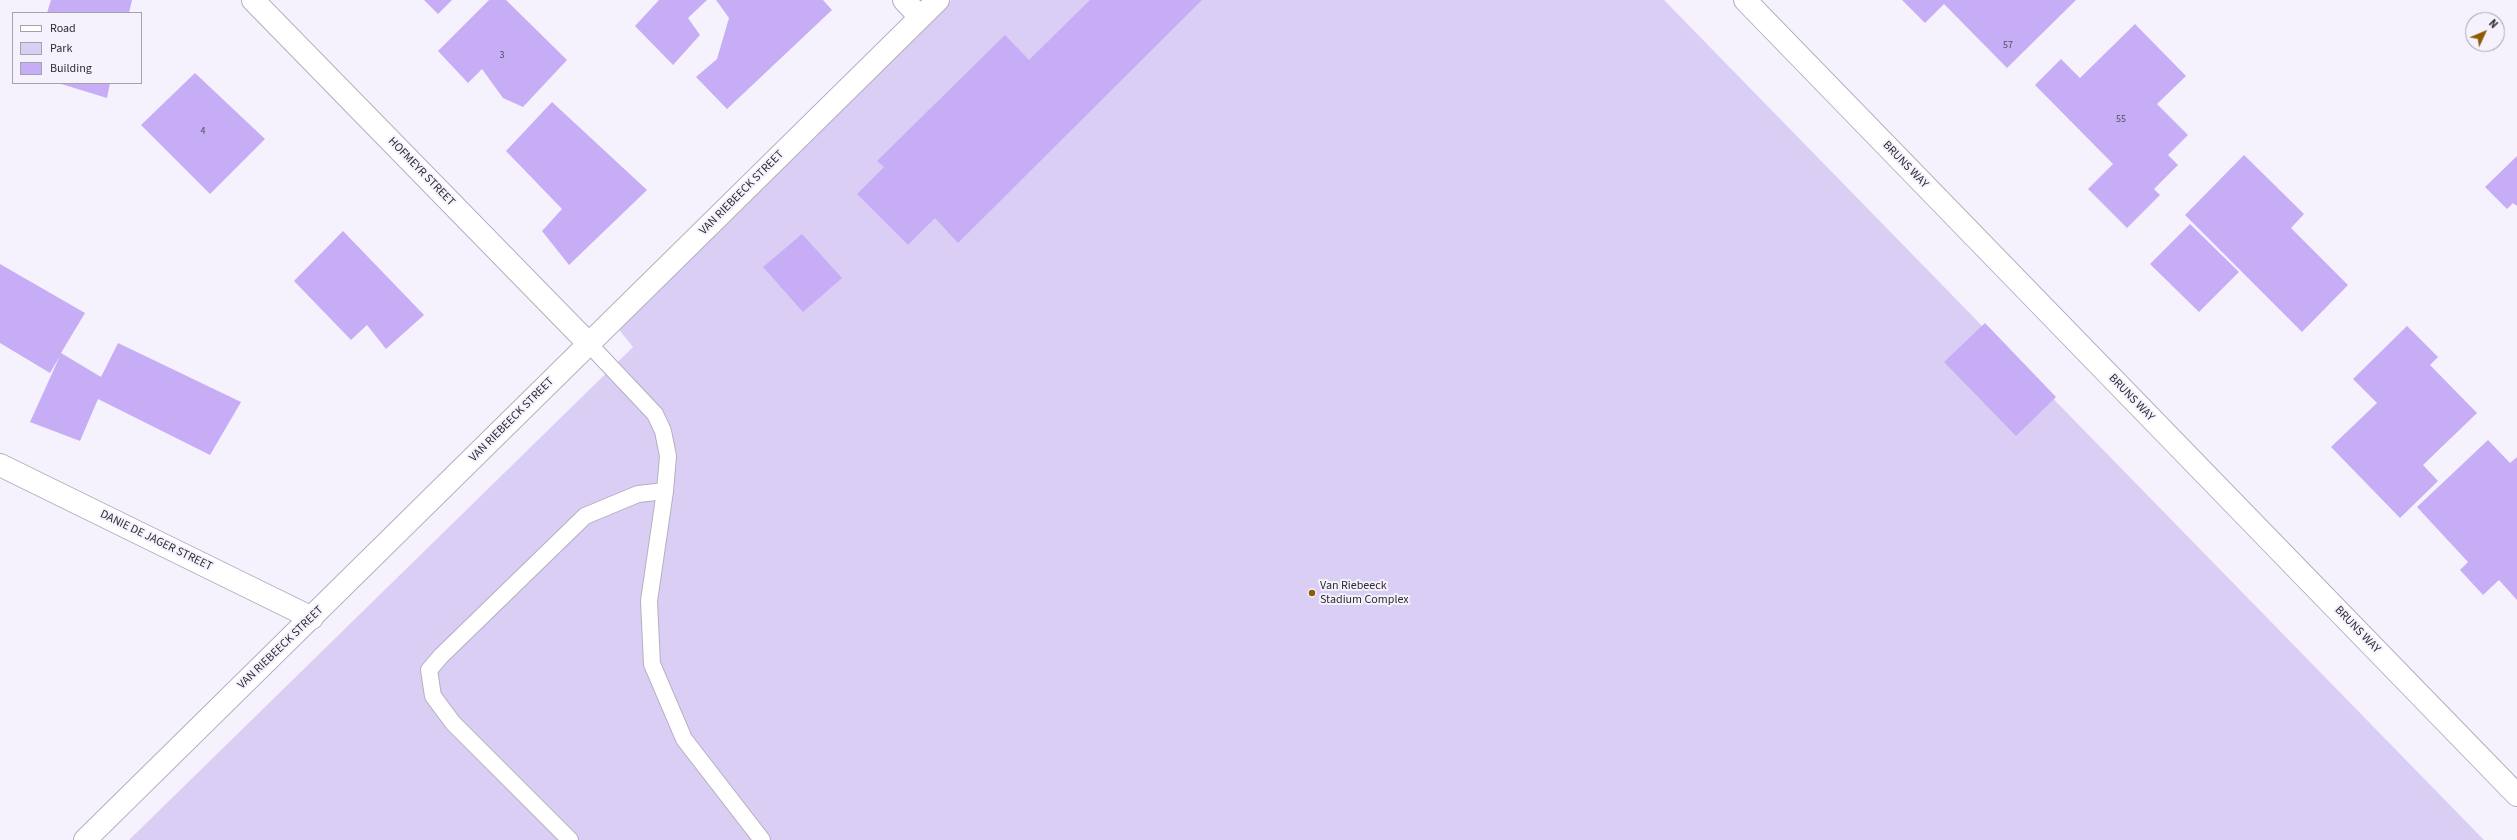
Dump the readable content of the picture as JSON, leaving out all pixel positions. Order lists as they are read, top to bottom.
{
  "streets": {
    "street": [
      "BRUNS WAY",
      "HOFMEYR STREET",
      "VAN RIEBEECK STREET",
      "DANIE DE JAGER STREET"
    ]
  },
  "crossings": [
    ["HOFMEYR STREET", "VAN RIEBEECK STREET"],
    ["VAN RIEBEECK STREET", "DANIE DE JAGER STREET"]
  ],
  "places": ["Van Riebeeck Stadium Complex"],
  "house_numbers": [
    "57",
    "3",
    "55",
    "4"
  ],
  "legend": ["Road", "Park", "Building"],
  "north": "top right"
}
